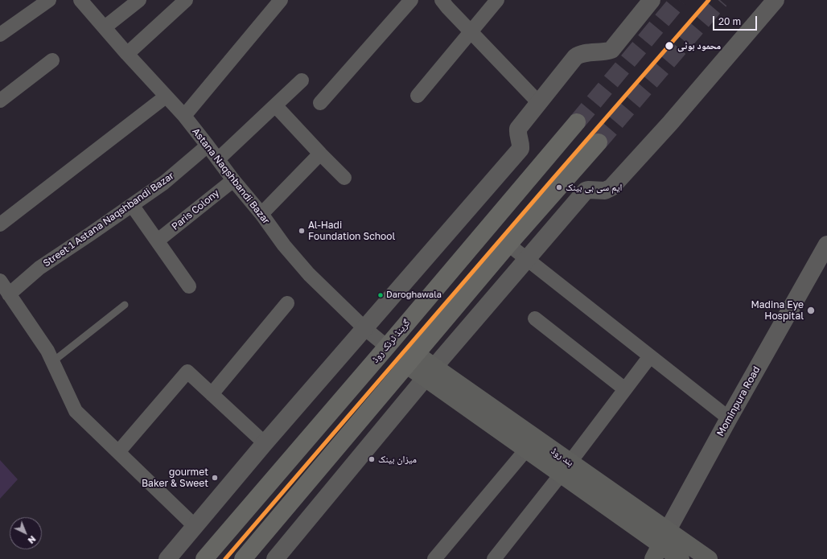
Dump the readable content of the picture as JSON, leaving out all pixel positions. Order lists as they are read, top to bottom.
{
  "streets": {
    "main road": ["گرینڈ ٹرنک روڈ", "بند روڈ"],
    "street": [
      "Astana Naqshbandi Bazar",
      "Paris Colony",
      "Street 1 Astana Naqshbandi Bazar",
      "Mominpura Road"
    ]
  },
  "crossings": [
    ["Astana Naqshbandi Bazar", "Paris Colony"],
    ["Astana Naqshbandi Bazar", "Street 1 Astana Naqshbandi Bazar"],
    ["Astana Naqshbandi Bazar", "گرینڈ ٹرنک روڈ"],
    ["Mominpura Road", "بند روڈ"]
  ],
  "places": [
    "محمود بوٹی",
    "ایم سی بی بینک",
    "Al-Hadi Foundation School",
    "Daroghawala",
    "Madina Eye Hospital",
    "میزان بینک",
    "gourmet Baker & Sweet"
  ],
  "scale_bar": "20 m",
  "north": "bottom right"
}
